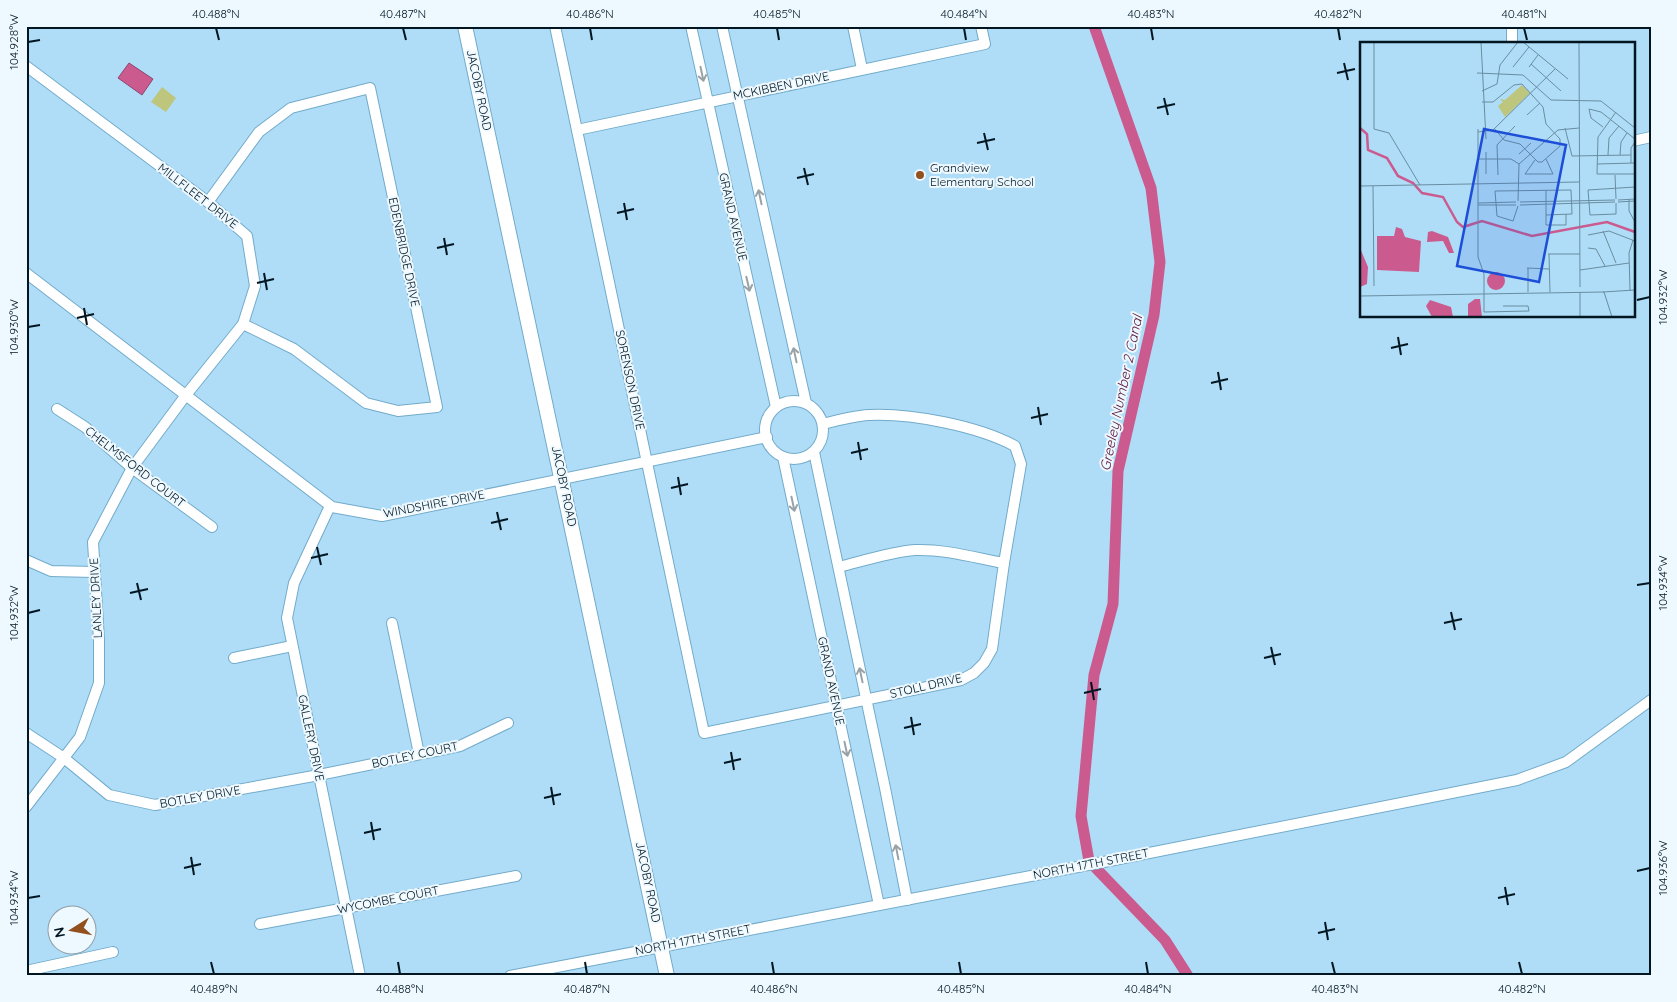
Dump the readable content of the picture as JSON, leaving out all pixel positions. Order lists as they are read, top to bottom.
{
  "streets": {
    "street": [
      "MCKIBBEN DRIVE",
      "JACOBY ROAD",
      "MILLFLEET DRIVE",
      "GRAND AVENUE",
      "EDENBRIDGE DRIVE",
      "SORENSON DRIVE",
      "CHELMSFORD COURT",
      "WINDSHIRE DRIVE",
      "LANLEY DRIVE",
      "STOLL DRIVE",
      "GALLERY DRIVE",
      "BOTLEY COURT",
      "BOTLEY DRIVE",
      "NORTH 17TH STREET",
      "WYCOMBE COURT"
    ]
  },
  "crossings": [
    ["MCKIBBEN DRIVE", "GRAND AVENUE"],
    ["MCKIBBEN DRIVE", "SORENSON DRIVE"],
    ["JACOBY ROAD", "WINDSHIRE DRIVE"],
    ["JACOBY ROAD", "NORTH 17TH STREET"],
    ["MILLFLEET DRIVE", "EDENBRIDGE DRIVE"],
    ["MILLFLEET DRIVE", "WINDSHIRE DRIVE"],
    ["MILLFLEET DRIVE", "LANLEY DRIVE"],
    ["GRAND AVENUE", "WINDSHIRE DRIVE"],
    ["GRAND AVENUE", "STOLL DRIVE"],
    ["GRAND AVENUE", "NORTH 17TH STREET"],
    ["SORENSON DRIVE", "WINDSHIRE DRIVE"],
    ["SORENSON DRIVE", "STOLL DRIVE"],
    ["CHELMSFORD COURT", "LANLEY DRIVE"],
    ["WINDSHIRE DRIVE", "LANLEY DRIVE"],
    ["WINDSHIRE DRIVE", "STOLL DRIVE"],
    ["WINDSHIRE DRIVE", "GALLERY DRIVE"],
    ["LANLEY DRIVE", "BOTLEY DRIVE"],
    ["GALLERY DRIVE", "BOTLEY COURT"],
    ["GALLERY DRIVE", "BOTLEY DRIVE"],
    ["GALLERY DRIVE", "WYCOMBE COURT"],
    ["BOTLEY COURT", "BOTLEY DRIVE"]
  ],
  "water": ["Greeley Number 2 Canal"],
  "places": ["Grandview Elementary School"],
  "north": "left",
  "coordinates": [
    "40.488°N",
    "40.487°N",
    "40.486°N",
    "40.485°N",
    "40.484°N",
    "40.483°N",
    "40.482°N",
    "40.481°N",
    "104.928°W",
    "104.932°W",
    "104.930°W",
    "104.934°W",
    "104.936°W",
    "40.489°N"
  ]
}
